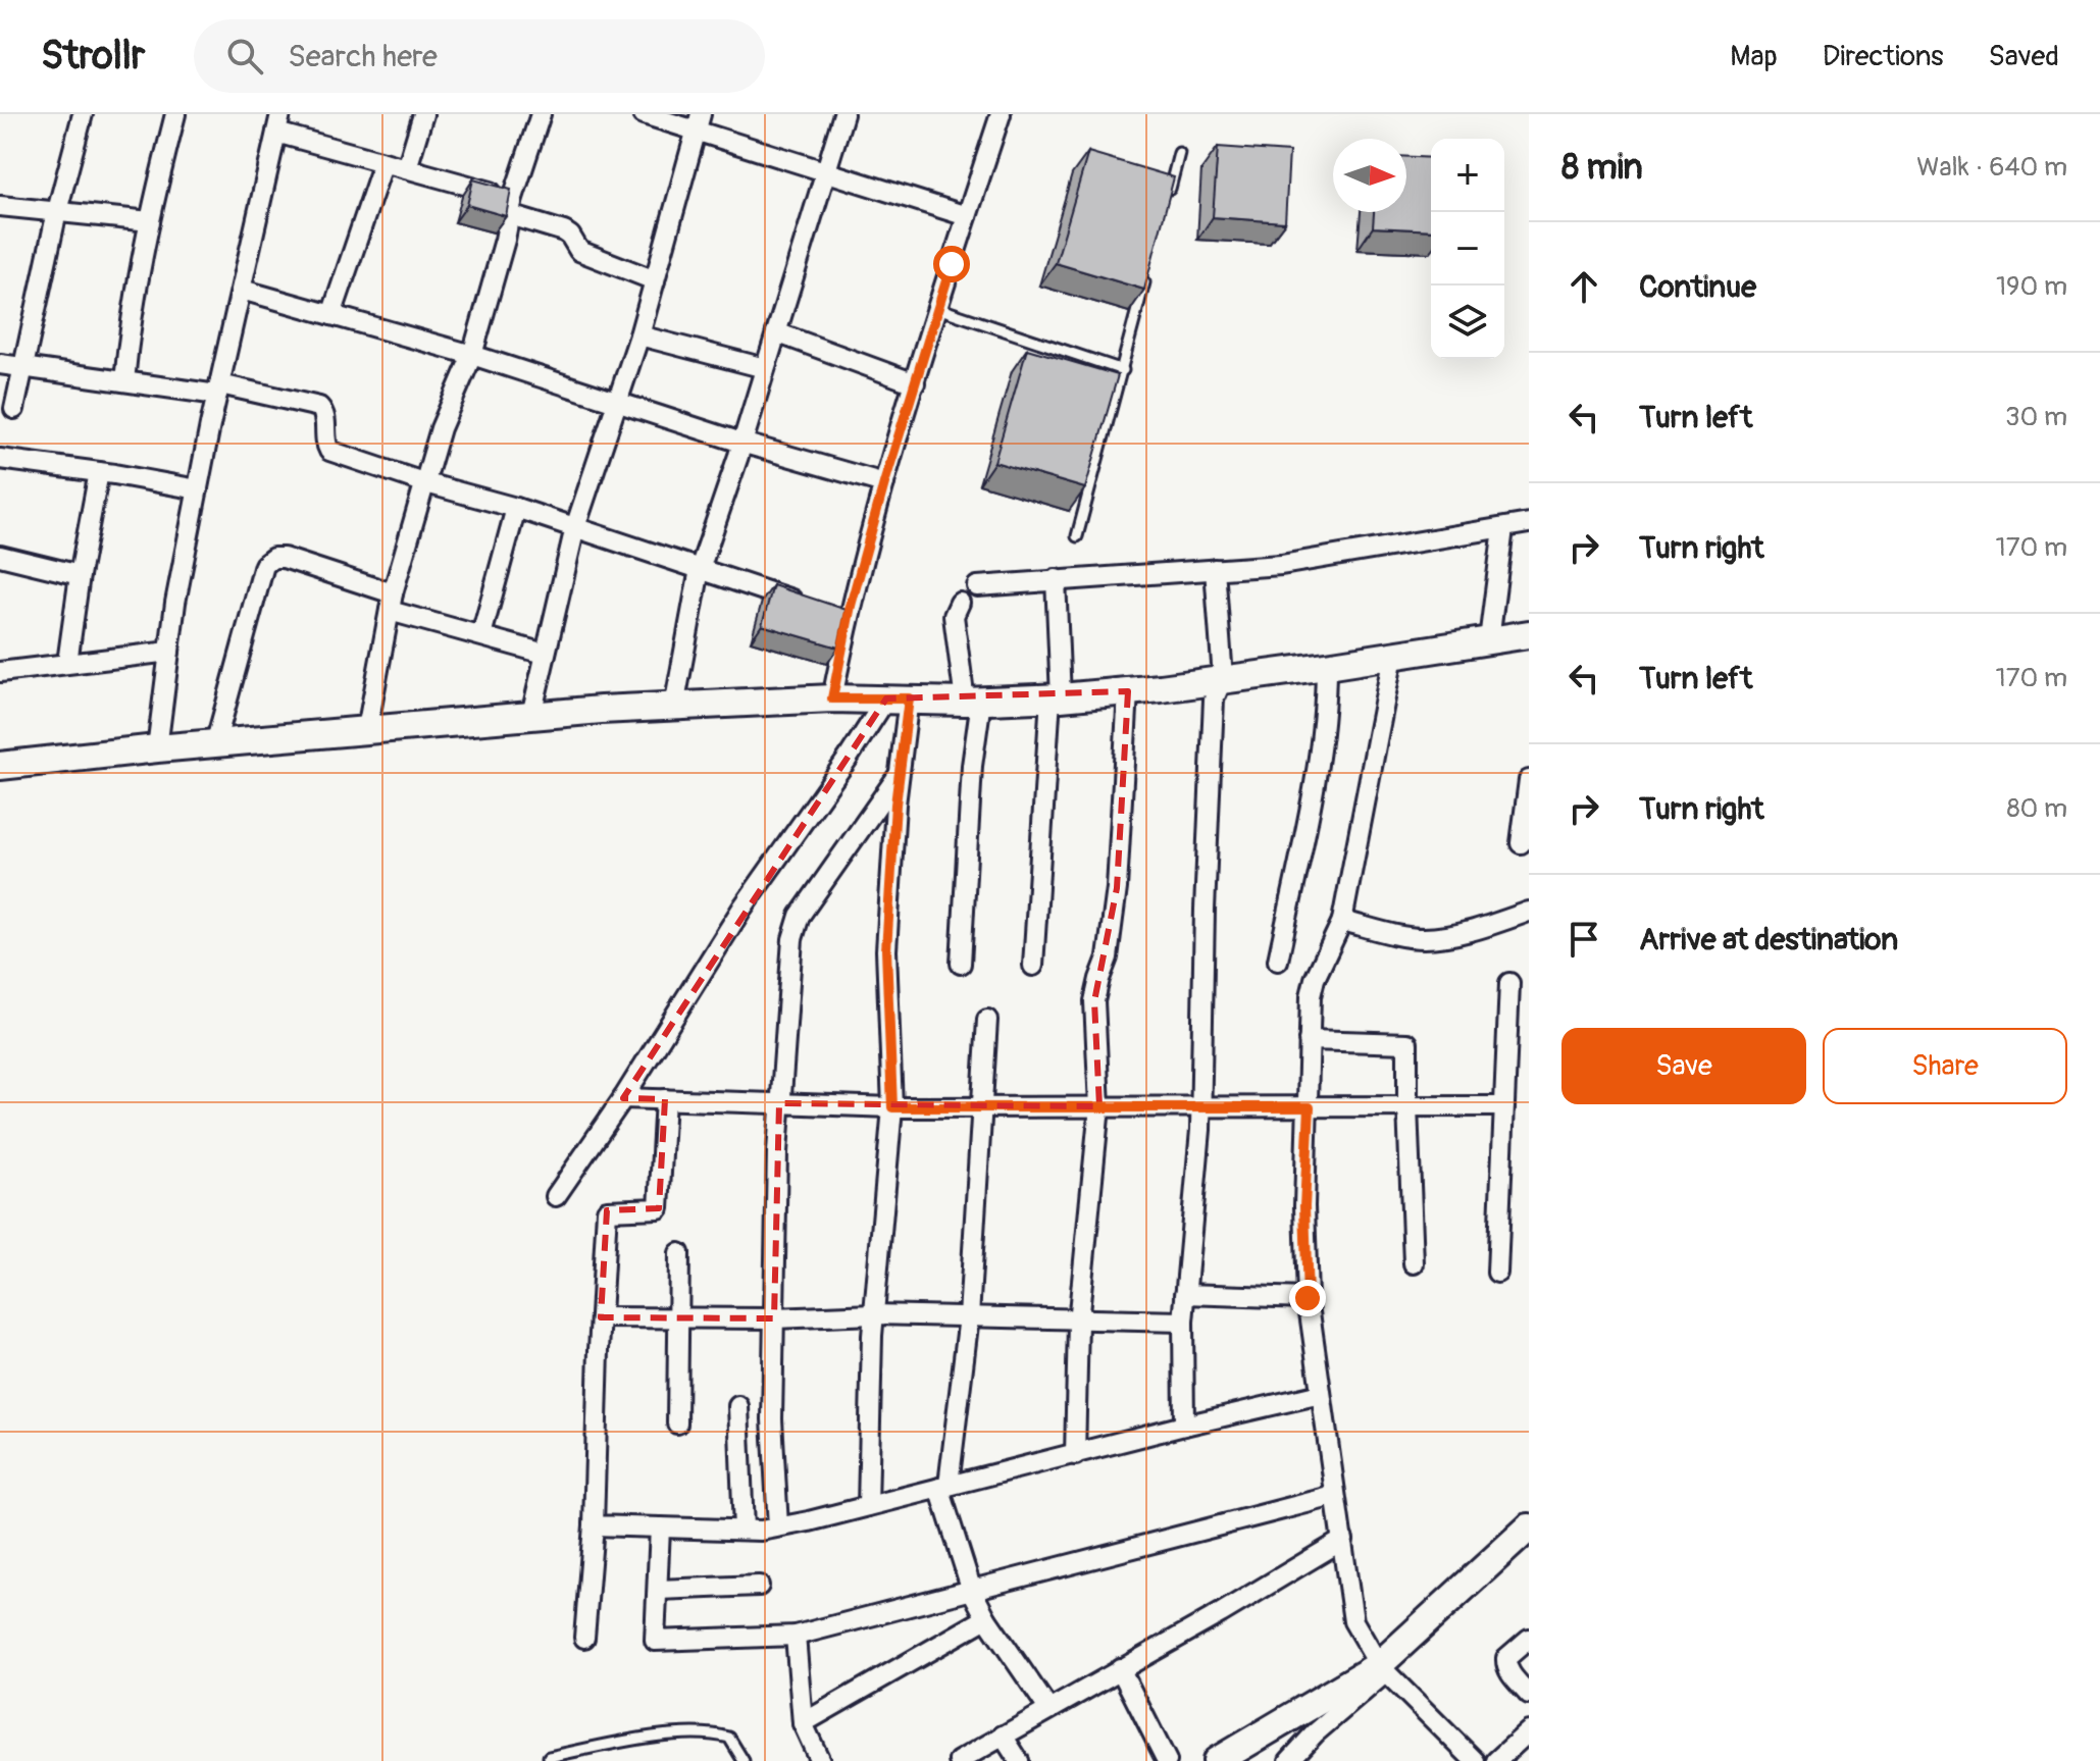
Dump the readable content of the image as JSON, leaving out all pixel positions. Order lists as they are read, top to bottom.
{
  "north": "right",
  "page": {
    "header": "Strollr",
    "search": "Search here",
    "nav": ["Map", "Directions", "Saved"],
    "heading": ["8 min", "Walk · 640 m"],
    "map_buttons": ["+", "−"],
    "list": [
      ["Continue", "190 m"],
      ["Turn left", "30 m"],
      ["Turn right", "170 m"],
      ["Turn left", "170 m"],
      ["Turn right", "80 m"],
      "Arrive at destination"
    ],
    "buttons": ["Save", "Share"]
  }
}
